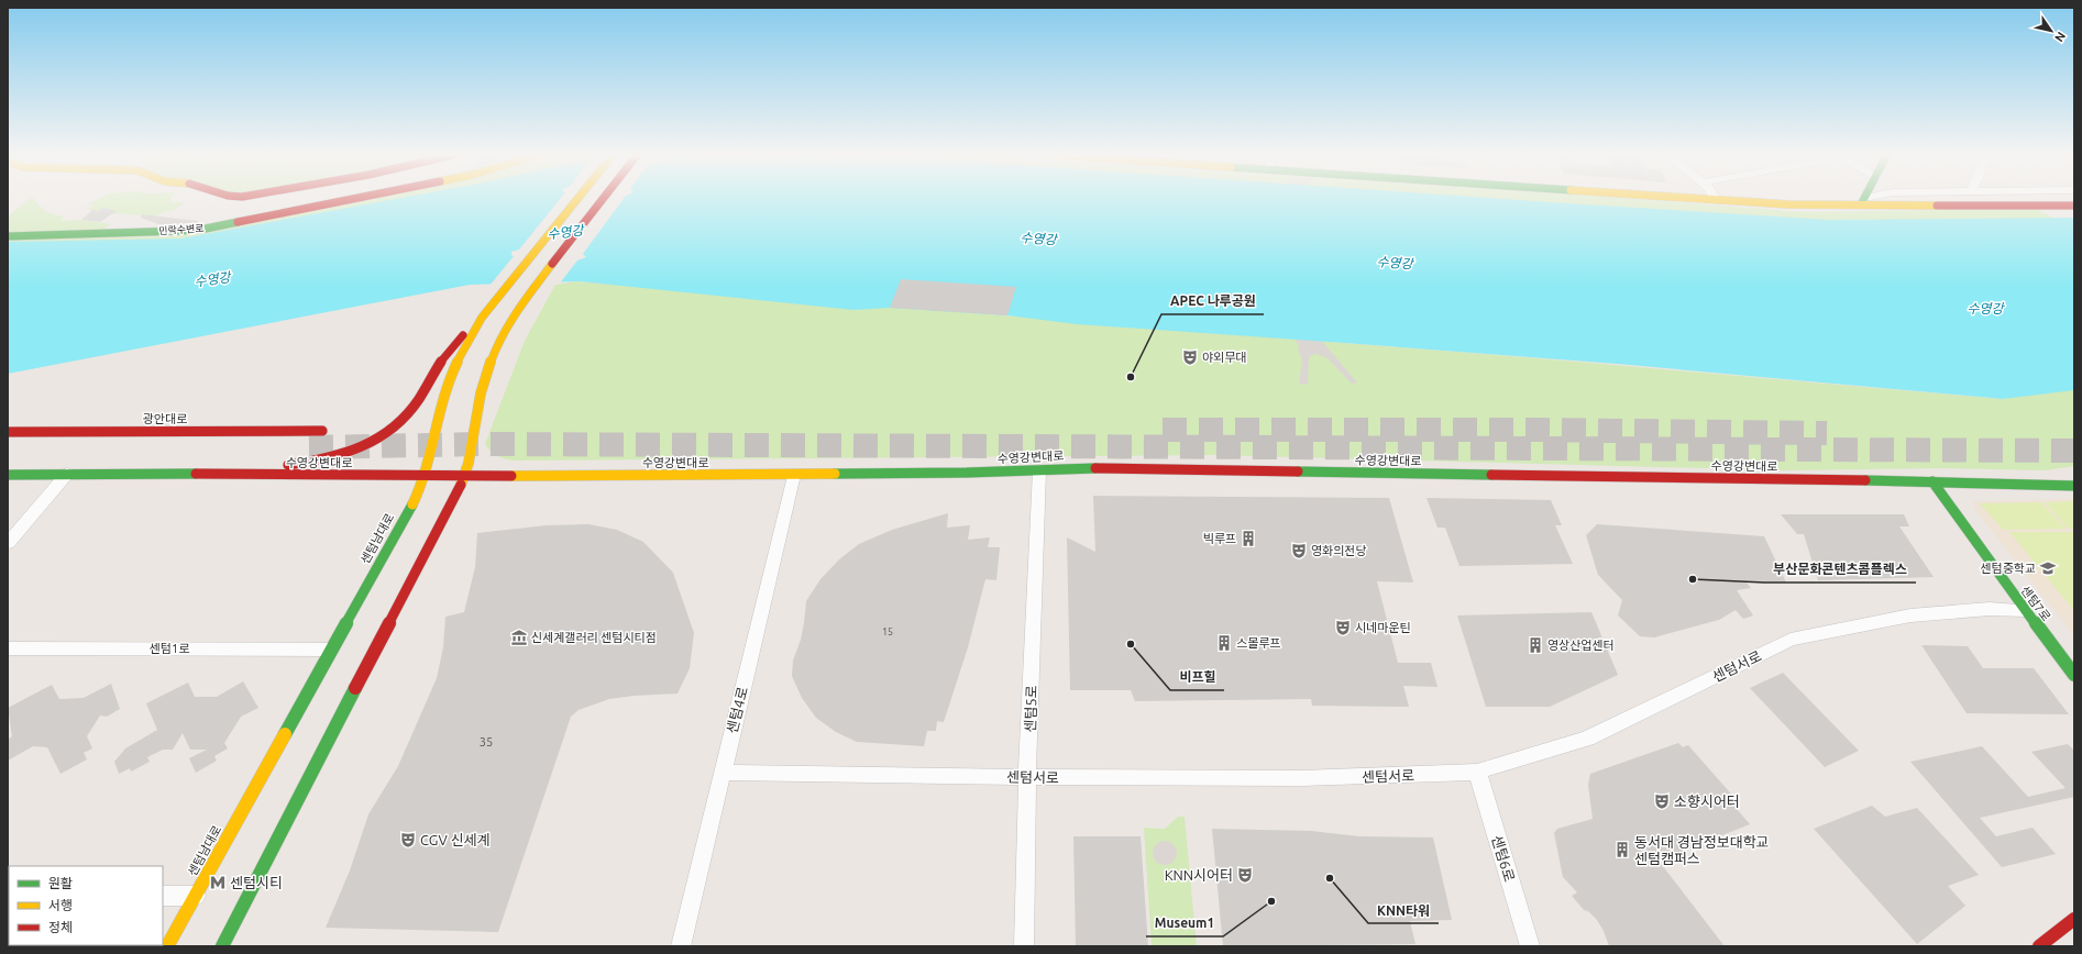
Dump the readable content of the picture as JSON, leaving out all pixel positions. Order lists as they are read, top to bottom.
{
  "streets": {
    "main road": [
      "민락수변로",
      "광안대로",
      "수영강변대로",
      "센텀남대로",
      "센텀7로"
    ],
    "street": [
      "센텀1로",
      "센텀서로",
      "센텀5로",
      "센텀4로",
      "센텀6로"
    ]
  },
  "crossings": [
    ["수영강변대로", "센텀남대로"],
    ["수영강변대로", "센텀7로"],
    ["수영강변대로", "센텀5로"],
    ["수영강변대로", "센텀4로"],
    ["센텀남대로", "센텀1로"],
    ["센텀7로", "센텀서로"],
    ["센텀서로", "센텀5로"],
    ["센텀서로", "센텀4로"],
    ["센텀서로", "센텀6로"]
  ],
  "water": ["수영강"],
  "places": {
    "theatre": [
      "야외무대",
      "영화의전당",
      "시네마운틴",
      "소향시어터",
      "CGV 신세계",
      "KNN시어터"
    ],
    "other": [
      "APEC 나루공원",
      "부산문화콘텐츠콤플렉스",
      "비프힐",
      "KNN타워",
      "Museum1"
    ],
    "building": [
      "빅루프",
      "스몰루프",
      "영상산업센터",
      "동서대 경남정보대학교 센텀캠퍼스"
    ],
    "school or university": ["센텀중학교"],
    "museum": ["신세계갤러리 센텀시티점"],
    "metro station": ["센텀시티"]
  },
  "house_numbers": ["15", "35"],
  "legend": ["원활", "서행", "정체"],
  "north": "bottom right"
}
